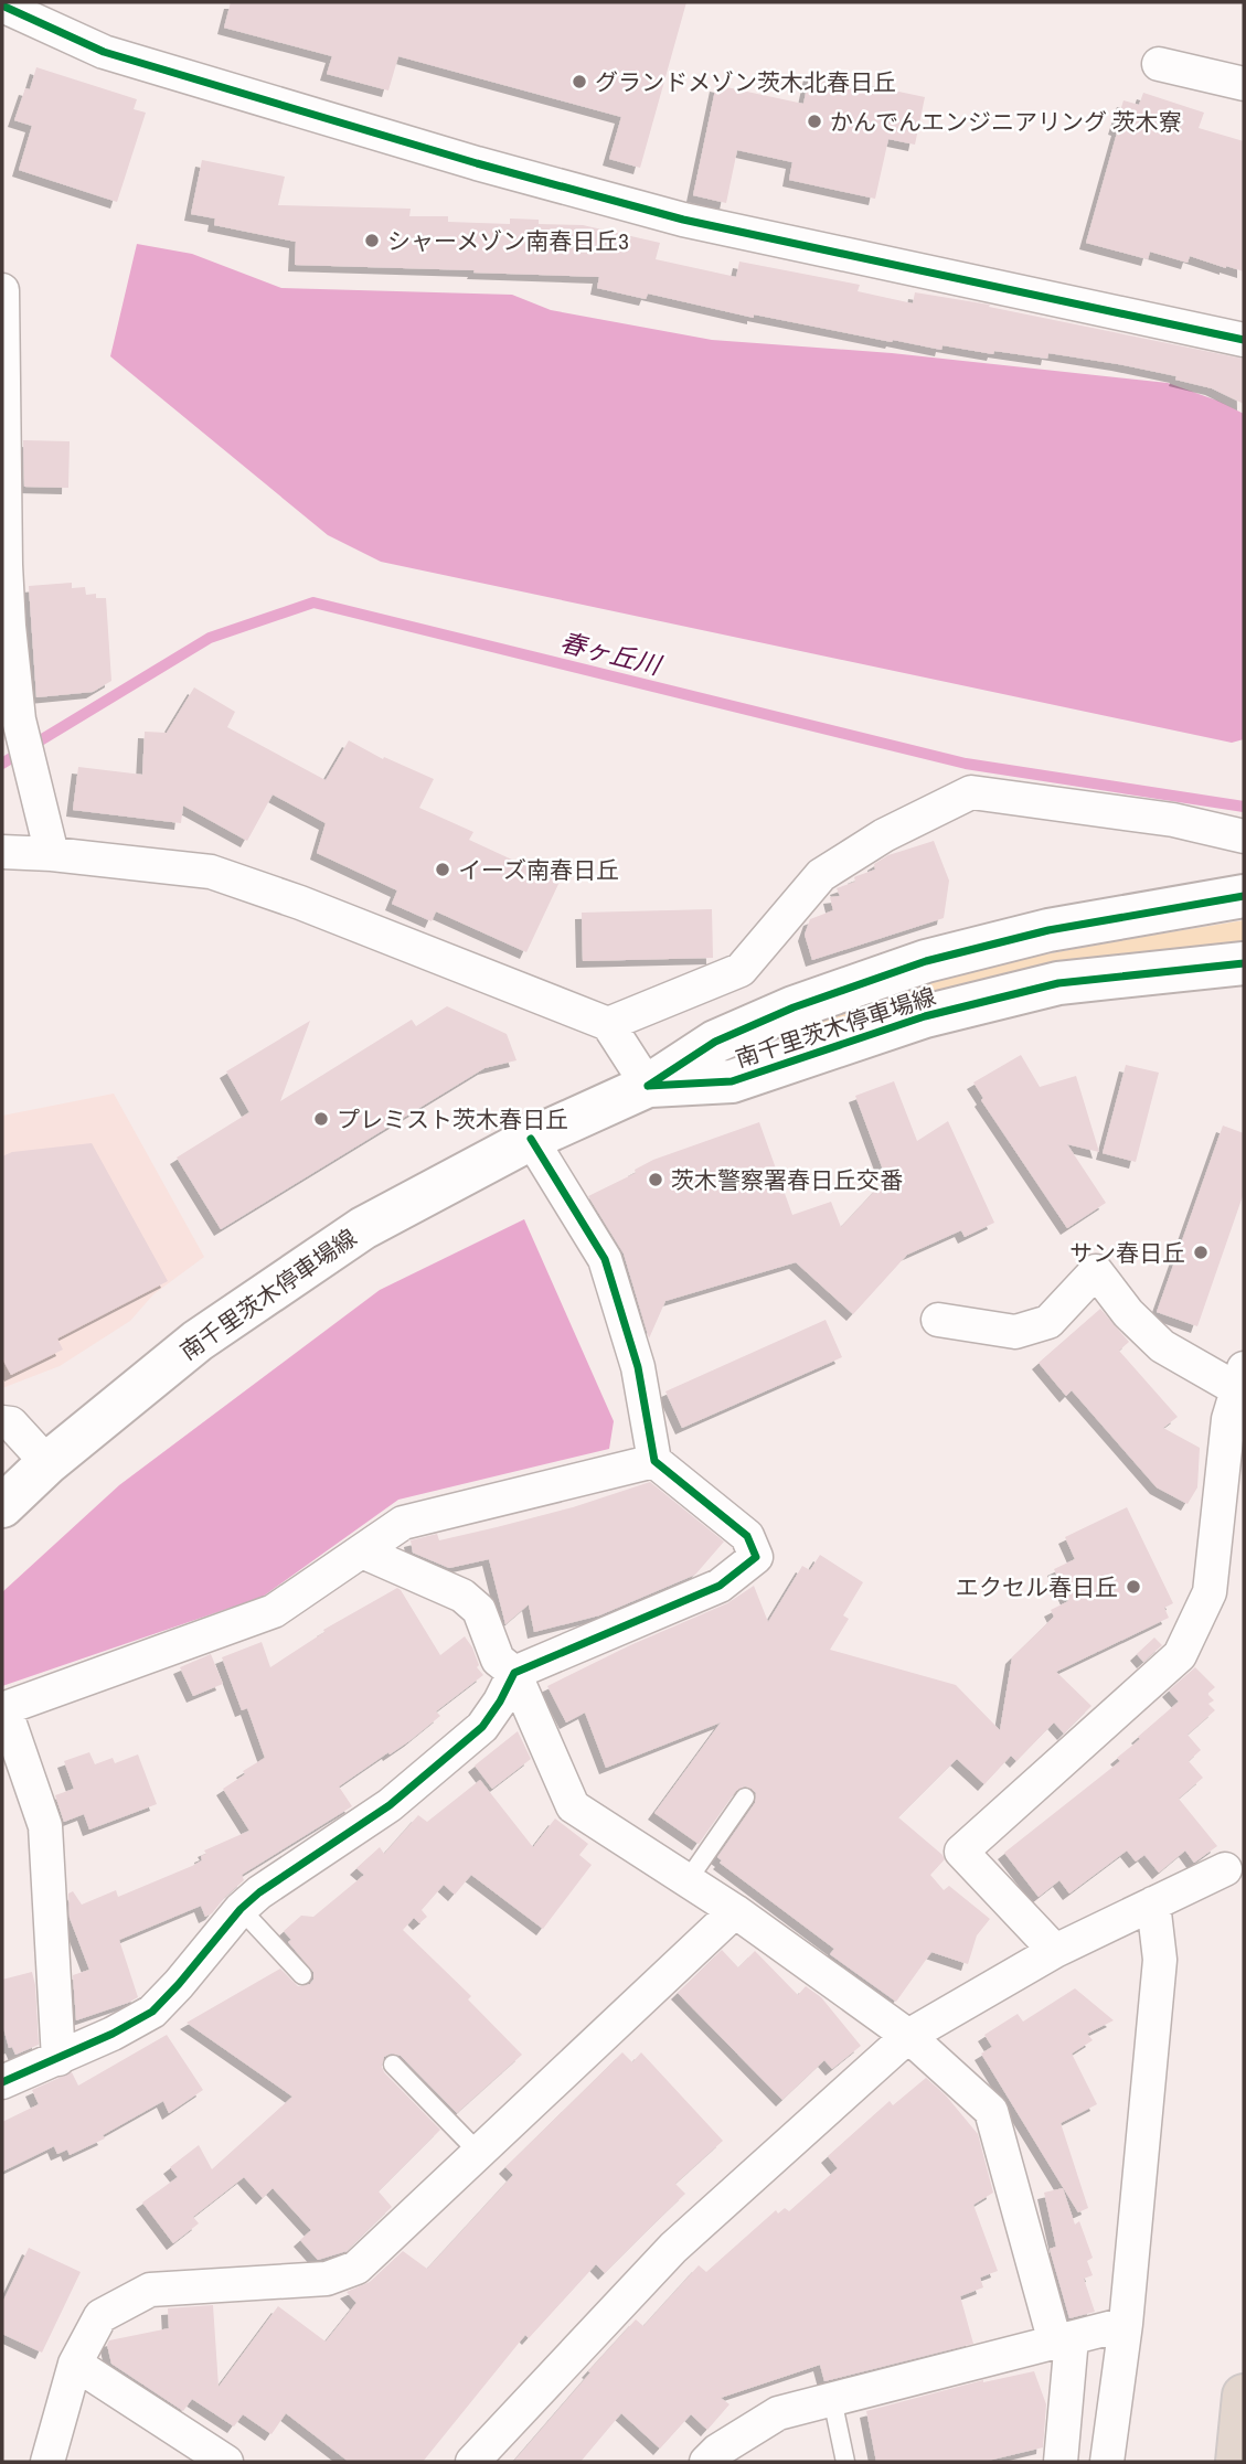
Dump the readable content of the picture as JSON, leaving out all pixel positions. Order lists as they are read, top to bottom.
{
  "streets": {
    "main road": ["南千里茨木停車場線"]
  },
  "water": ["春ヶ丘川"],
  "places": [
    "グランドメゾン茨木北春日丘",
    "かんでんエンジニアリング 茨木寮",
    "シャーメゾン南春日丘3",
    "イーズ南春日丘",
    "プレミスト茨木春日丘",
    "茨木警察署春日丘交番",
    "サン春日丘",
    "エクセル春日丘"
  ]
}
